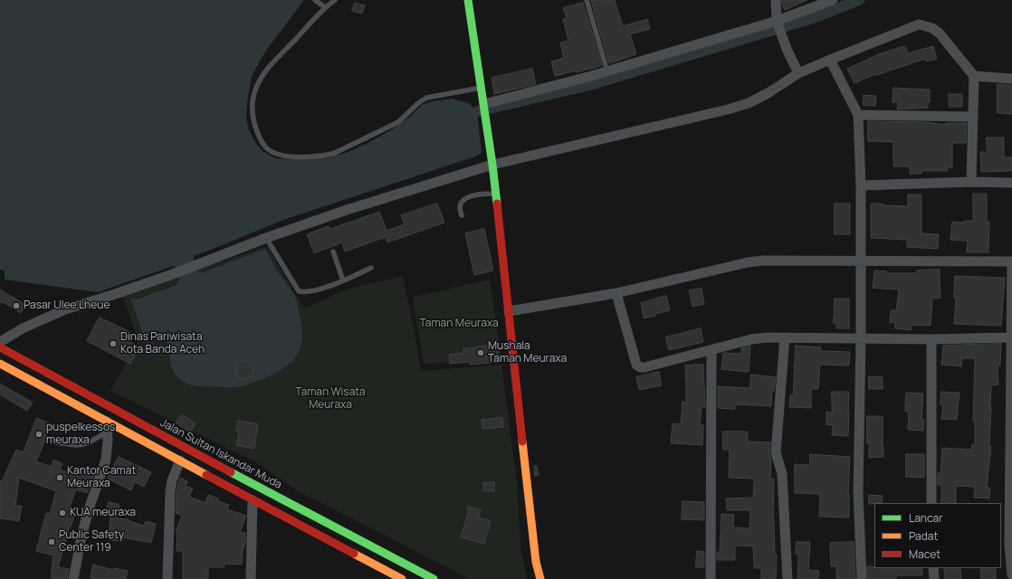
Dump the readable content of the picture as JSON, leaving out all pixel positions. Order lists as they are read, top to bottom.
{
  "streets": {
    "main road": ["Jalan Sultan Iskandar Muda"]
  },
  "parks": ["Taman Meuraxa", "Taman Wisata Meuraxa"],
  "places": [
    "Pasar Ulee Lheue",
    "Dinas Pariwisata Kota Banda Aceh",
    "Mushala Taman Meuraxa",
    "puspelkessos meuraxa",
    "Kantor Camat Meuraxa",
    "KUA meuraxa",
    "Public Safety Center 119"
  ],
  "legend": ["Lancar", "Padat", "Macet"]
}
